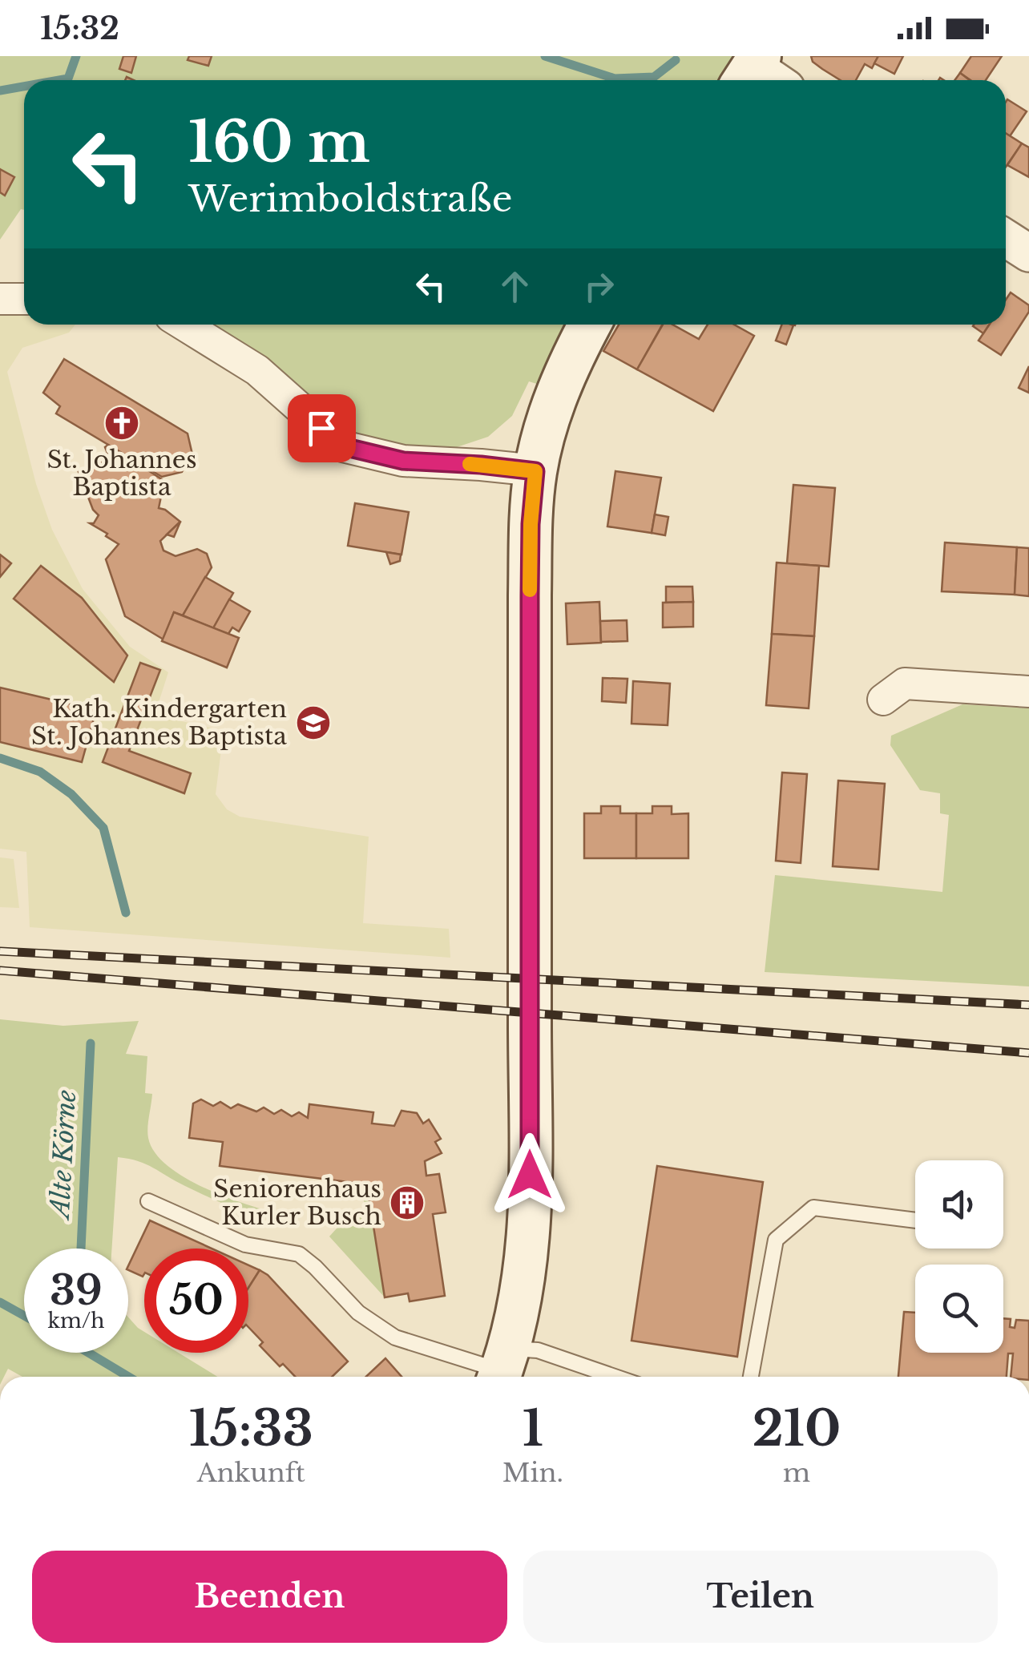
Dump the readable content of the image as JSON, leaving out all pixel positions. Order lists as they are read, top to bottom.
{
  "water": ["Alte Körne"],
  "places": {
    "church": ["St. Johannes Baptista"],
    "school or university": ["Kath. Kindergarten St. Johannes Baptista"],
    "building": ["Seniorenhaus Kurler Busch"]
  },
  "page": {
    "status": "15:32",
    "turn": ["160 m", "Werimboldstraße"],
    "speed": "39 km/h",
    "limit": "50",
    "eta": [
      "15:33",
      "Ankunft",
      "1",
      "Min.",
      "210",
      "m"
    ],
    "buttons": ["Beenden", "Teilen"]
  }
}
